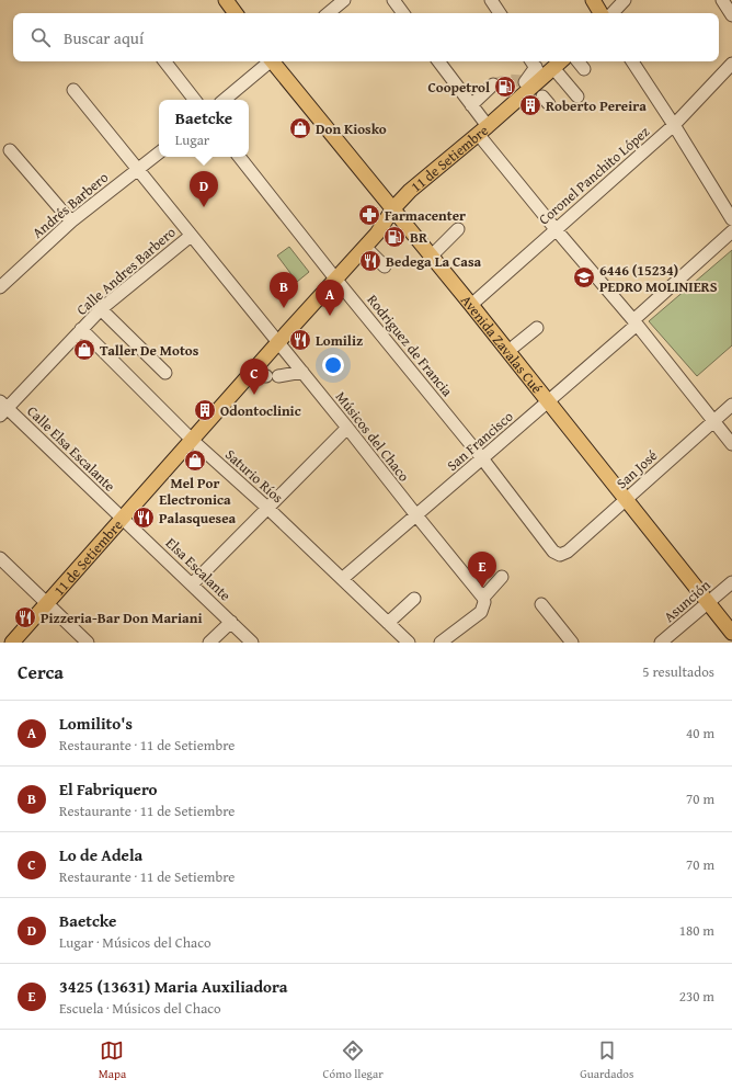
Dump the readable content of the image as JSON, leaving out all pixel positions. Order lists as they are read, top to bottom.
{
  "streets": {
    "main road": ["11 de Setiembre", "Avenida Zavalas Cué"],
    "street": [
      "Coronel Panchito López",
      "Andrés Barbero",
      "Calle Andres Barbero",
      "Rodriguez de Francia",
      "Músicos del Chaco",
      "San Francisco",
      "Calle Elsa Escalante",
      "San José",
      "Saturio Ríos",
      "Elsa Escalante",
      "Asunción"
    ]
  },
  "crossings": [
    ["11 de Setiembre", "Avenida Zavalas Cué"],
    ["11 de Setiembre", "Rodriguez de Francia"],
    ["11 de Setiembre", "Músicos del Chaco"],
    ["11 de Setiembre", "Calle Elsa Escalante"],
    ["11 de Setiembre", "Saturio Ríos"],
    ["11 de Setiembre", "Elsa Escalante"],
    ["Coronel Panchito López", "Avenida Zavalas Cué"],
    ["Andrés Barbero", "Músicos del Chaco"],
    ["Calle Andres Barbero", "Músicos del Chaco"],
    ["Calle Andres Barbero", "Calle Elsa Escalante"],
    ["Calle Andres Barbero", "Saturio Ríos"],
    ["Avenida Zavalas Cué", "San Francisco"],
    ["Avenida Zavalas Cué", "San José"],
    ["Avenida Zavalas Cué", "Asunción"],
    ["Rodriguez de Francia", "San Francisco"],
    ["Rodriguez de Francia", "San José"],
    ["Músicos del Chaco", "San Francisco"],
    ["San Francisco", "Saturio Ríos"],
    ["Calle Elsa Escalante", "Elsa Escalante"]
  ],
  "places": {
    "fuel station": ["Coopetrol", "BR"],
    "building": ["Roberto Pereira", "Odontoclinic"],
    "shop": ["Don Kiosko", "Taller De Motos", "Mel Por Electronica"],
    "pharmacy": ["Farmacenter"],
    "restaurant": [
      "Bedega La Casa",
      "Lomiliz",
      "Palasquesea",
      "Pizzeria-Bar Don Mariani"
    ],
    "school or university": ["6446 (15234) PEDRO MOLINIERS"]
  },
  "page": {
    "search": "Buscar aquí",
    "popup": ["Baetcke", "Lugar"],
    "pins": [
      "D",
      "B",
      "A",
      "C",
      "E"
    ],
    "heading": ["Cerca", "5 resultados"],
    "list": [
      {
        "mark": "A",
        "name": "Lomilito's",
        "note": "Restaurante · 11 de Setiembre",
        "value": "40 m"
      },
      {
        "mark": "B",
        "name": "El Fabriquero",
        "note": "Restaurante · 11 de Setiembre",
        "value": "70 m"
      },
      {
        "mark": "C",
        "name": "Lo de Adela",
        "note": "Restaurante · 11 de Setiembre",
        "value": "70 m"
      },
      {
        "mark": "D",
        "name": "Baetcke",
        "note": "Lugar · Músicos del Chaco",
        "value": "180 m"
      },
      {
        "mark": "E",
        "name": "3425 (13631) Maria Auxiliadora",
        "note": "Escuela · Músicos del Chaco",
        "value": "230 m"
      }
    ],
    "nav": ["Mapa", "Cómo llegar", "Guardados"]
  }
}
